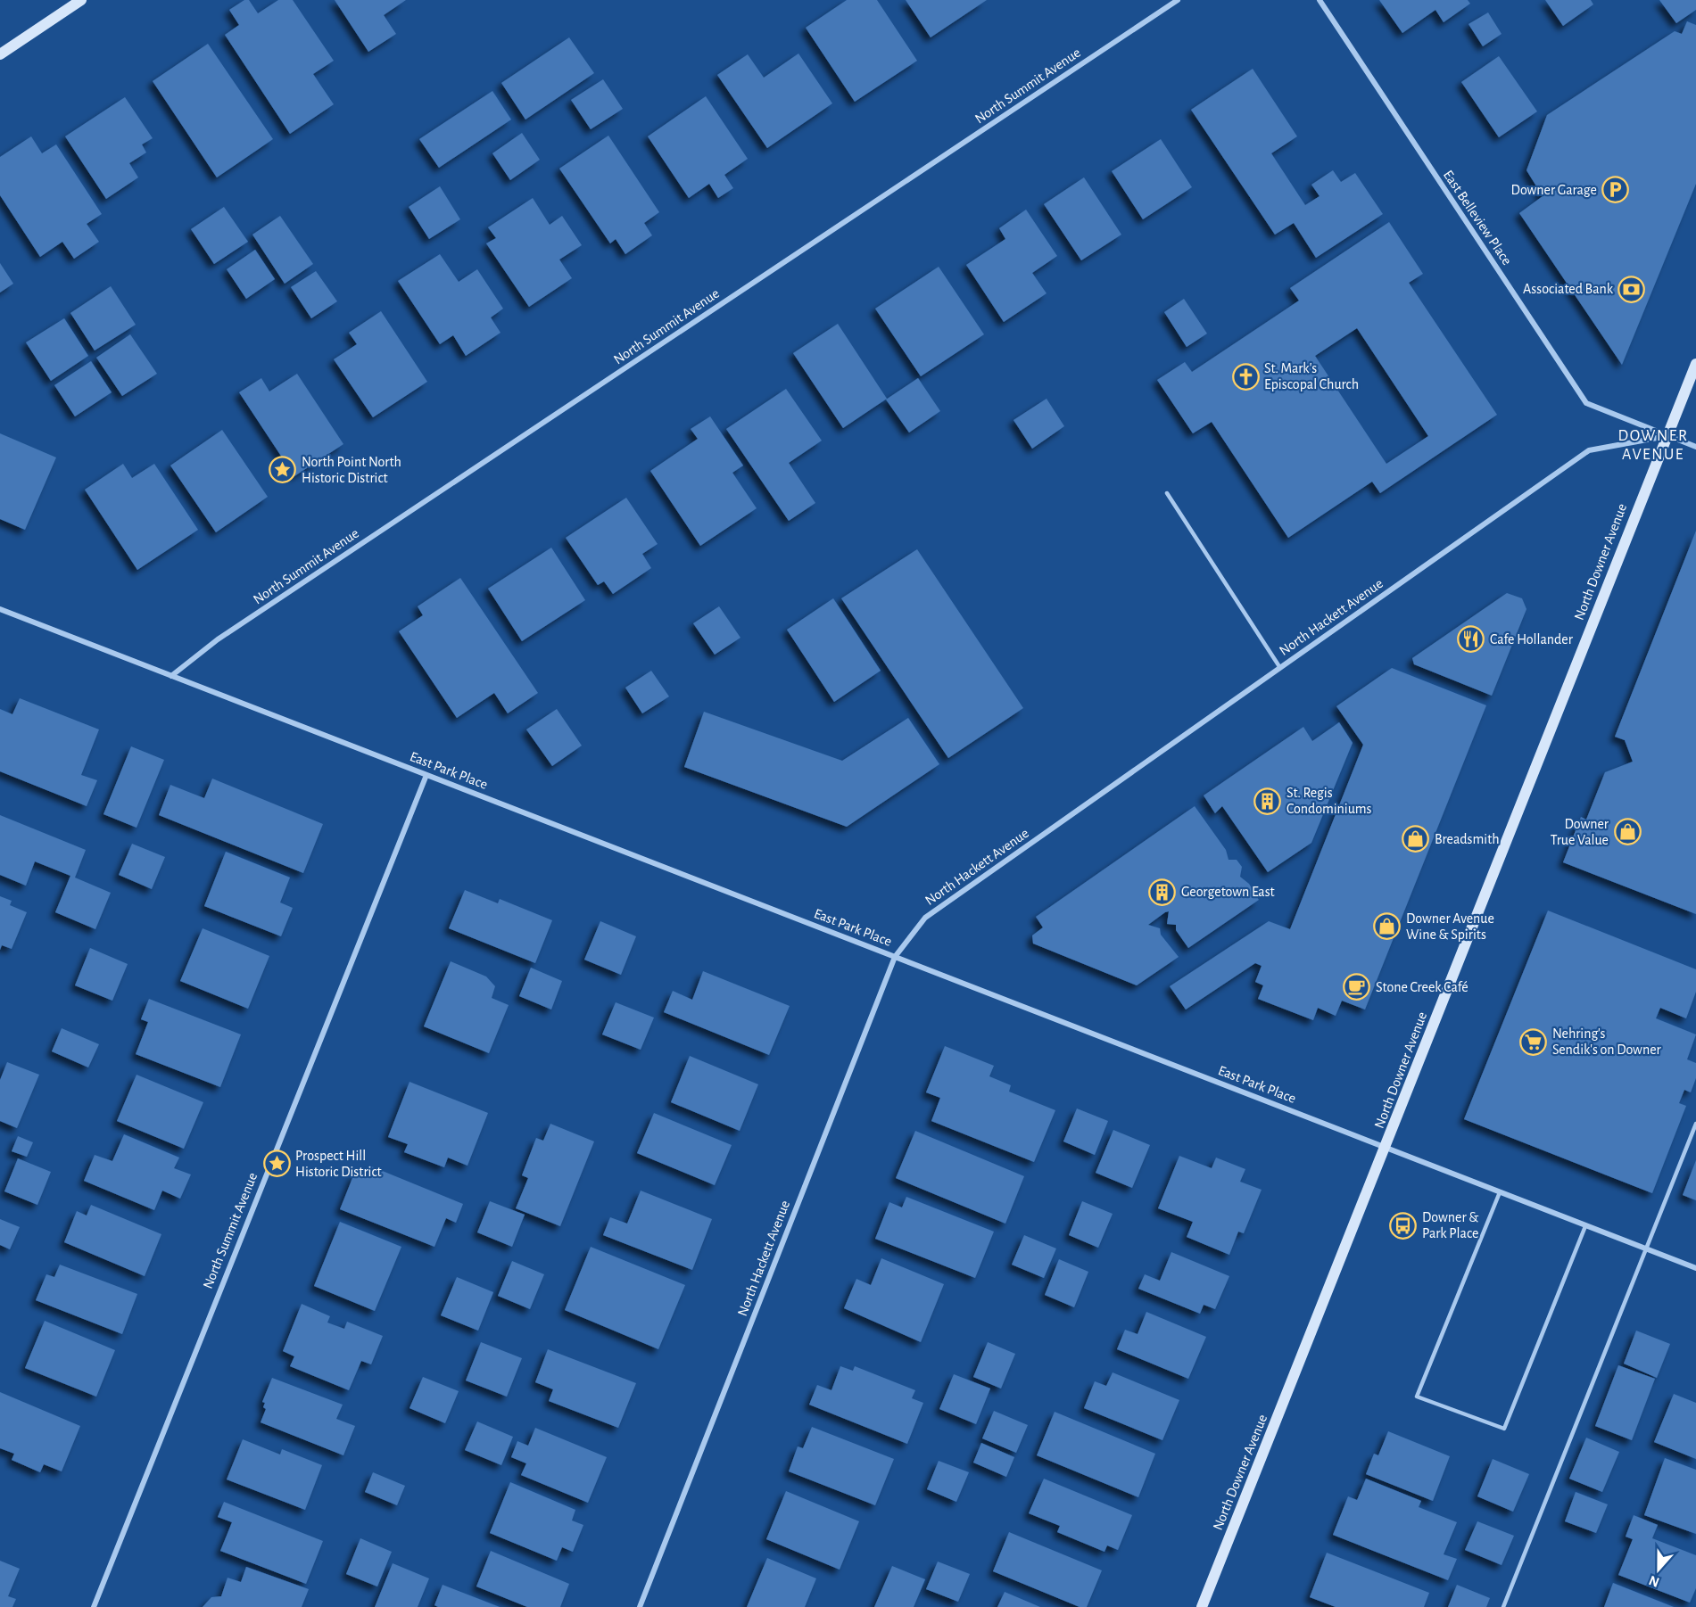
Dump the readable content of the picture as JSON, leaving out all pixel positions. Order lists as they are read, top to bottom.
{
  "streets": {
    "street": [
      "North Summit Avenue",
      "East Belleview Place",
      "North Downer Avenue",
      "North Hackett Avenue",
      "East Park Place"
    ]
  },
  "crossings": [
    ["North Summit Avenue", "East Park Place"],
    ["East Belleview Place", "North Downer Avenue"],
    ["East Belleview Place", "North Hackett Avenue"],
    ["North Downer Avenue", "North Hackett Avenue"],
    ["North Downer Avenue", "East Park Place"],
    ["North Hackett Avenue", "East Park Place"]
  ],
  "districts": ["DOWNER AVENUE"],
  "places": {
    "parking": ["Downer Garage"],
    "bank": ["Associated Bank"],
    "church": ["St. Mark's Episcopal Church"],
    "place": ["North Point North Historic District", "Prospect Hill Historic District"],
    "restaurant": ["Cafe Hollander"],
    "building": ["St. Regis Condominiums", "Georgetown East"],
    "shop": ["Downer True Value", "Breadsmith", "Downer Avenue Wine & Spirits"],
    "cafe": ["Stone Creek Café"],
    "supermarket": ["Nehring's Sendik's on Downer"],
    "bus stop": ["Downer & Park Place"]
  },
  "north": "bottom"
}
